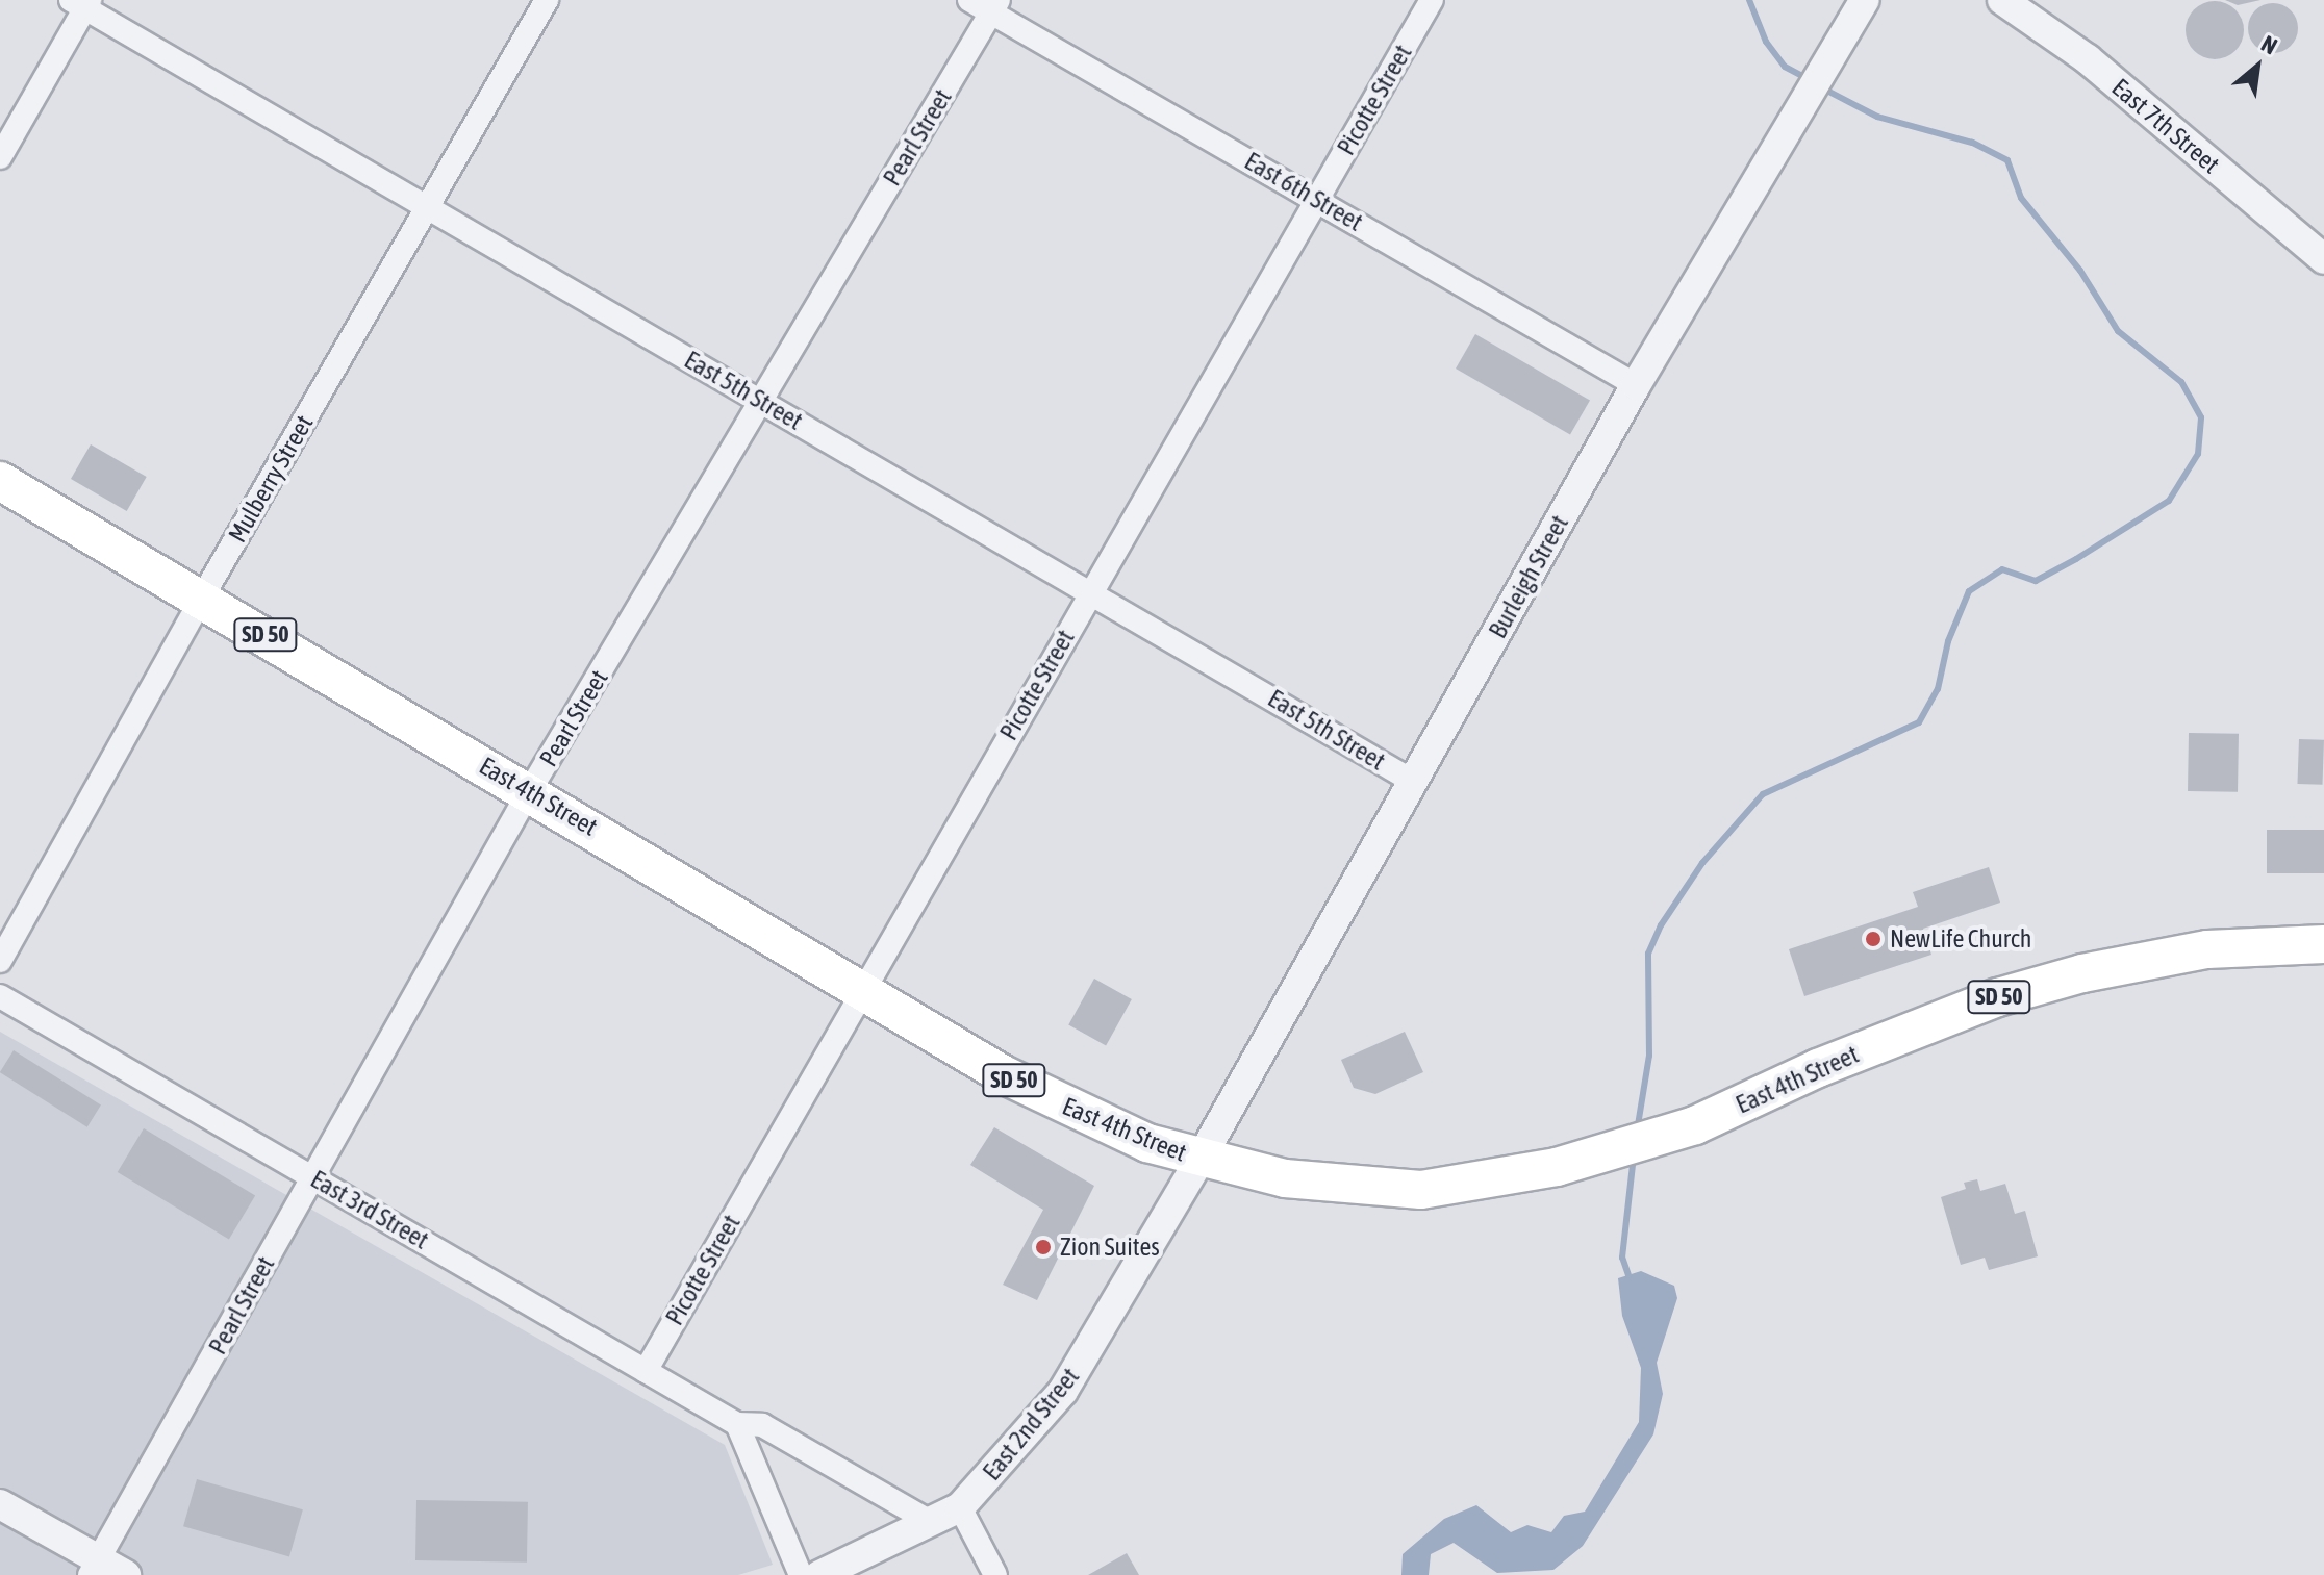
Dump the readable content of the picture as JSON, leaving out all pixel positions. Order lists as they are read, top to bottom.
{
  "streets": {
    "highway": ["SD 50", "East 4th Street"],
    "street": [
      "Picotte Street",
      "East 7th Street",
      "Pearl Street",
      "East 6th Street",
      "East 5th Street",
      "Mulberry Street",
      "Burleigh Street",
      "East 3rd Street",
      "East 2nd Street"
    ]
  },
  "crossings": [
    ["Picotte Street", "East 6th Street"],
    ["Picotte Street", "East 5th Street"],
    ["Picotte Street", "East 4th Street"],
    ["Picotte Street", "East 3rd Street"],
    ["Pearl Street", "East 6th Street"],
    ["Pearl Street", "East 5th Street"],
    ["Pearl Street", "East 4th Street"],
    ["Pearl Street", "East 3rd Street"],
    ["East 6th Street", "Burleigh Street"],
    ["East 5th Street", "Mulberry Street"],
    ["East 5th Street", "Burleigh Street"],
    ["Mulberry Street", "East 4th Street"],
    ["Burleigh Street", "East 4th Street"],
    ["Burleigh Street", "East 2nd Street"],
    ["East 4th Street", "East 2nd Street"],
    ["East 3rd Street", "East 2nd Street"]
  ],
  "places": ["NewLife Church", "Zion Suites"],
  "north": "top right"
}
